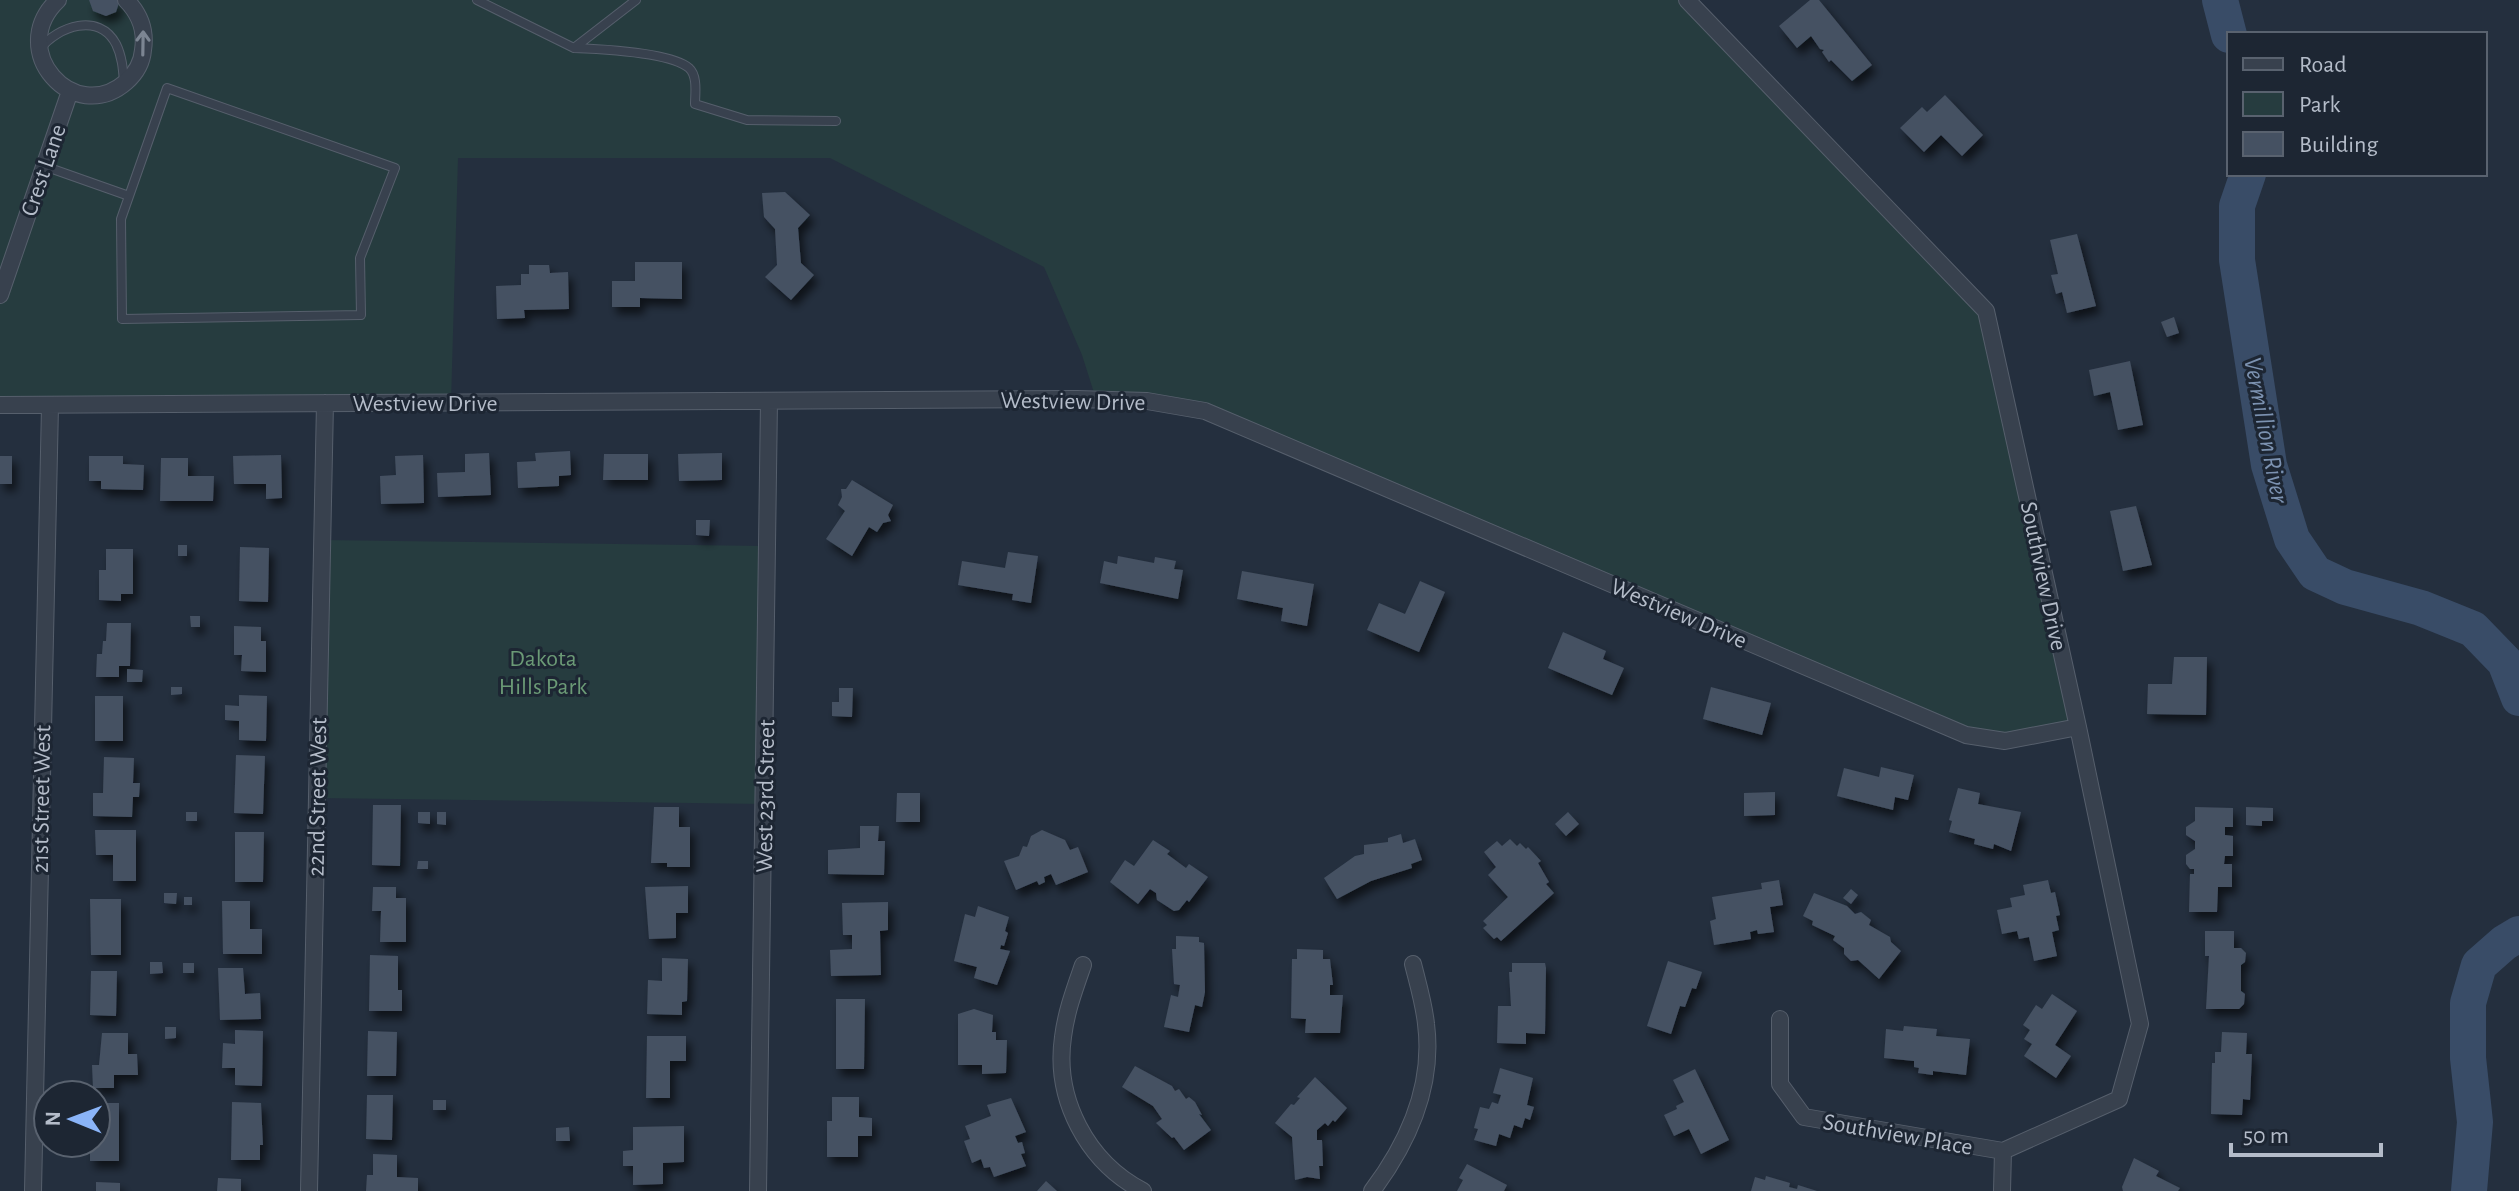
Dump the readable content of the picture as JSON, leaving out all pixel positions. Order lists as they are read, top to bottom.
{
  "streets": {
    "street": [
      "Crest Lane",
      "Westview Drive",
      "Southview Drive",
      "West 23rd Street",
      "22nd Street West",
      "21st Street West",
      "Southview Place"
    ]
  },
  "crossings": [
    ["Westview Drive", "Southview Drive"],
    ["Westview Drive", "West 23rd Street"],
    ["Westview Drive", "22nd Street West"],
    ["Westview Drive", "21st Street West"],
    ["Southview Drive", "Southview Place"]
  ],
  "water": ["Vermillion River"],
  "parks": ["Dakota Hills Park"],
  "legend": ["Road", "Park", "Building"],
  "scale_bar": "50 m",
  "north": "left"
}
